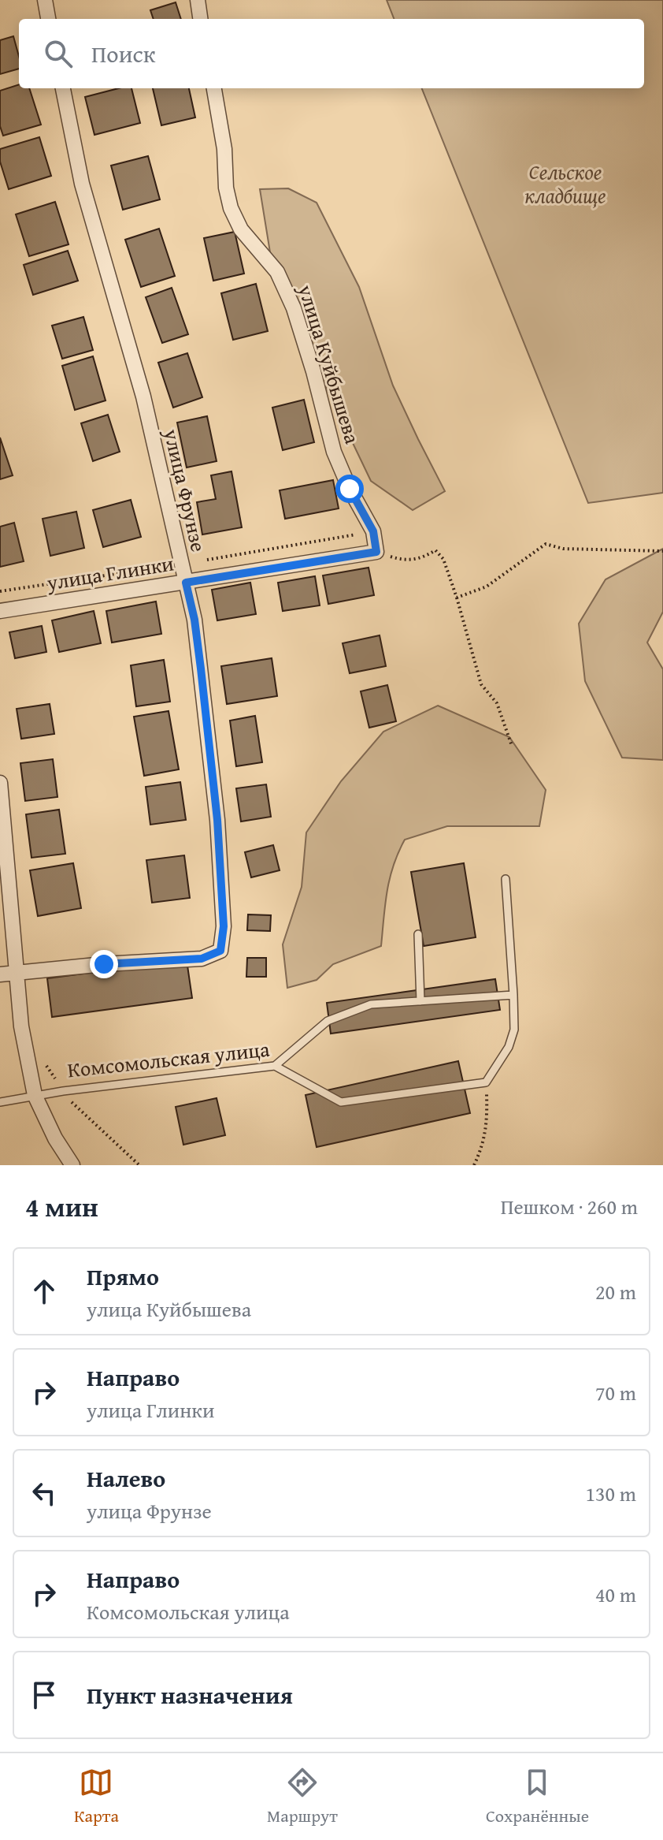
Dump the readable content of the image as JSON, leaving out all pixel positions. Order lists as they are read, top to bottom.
{
  "streets": {
    "street": ["улица Куйбышева", "улица Фрунзе", "улица Глинки"],
    "lane": ["Комсомольская улица"]
  },
  "crossings": [
    ["улица Куйбышева", "улица Глинки"],
    ["улица Фрунзе", "улица Глинки"]
  ],
  "parks": ["Сельское кладбище"],
  "page": {
    "search": "Поиск",
    "heading": ["4 мин", "Пешком · 260 m"],
    "list": [
      ["Прямо", "улица Куйбышева", "20 m"],
      ["Направо", "улица Глинки", "70 m"],
      ["Налево", "улица Фрунзе", "130 m"],
      ["Направо", "Комсомольская улица", "40 m"],
      "Пункт назначения"
    ],
    "nav": ["Карта", "Маршрут", "Сохранённые"]
  }
}
